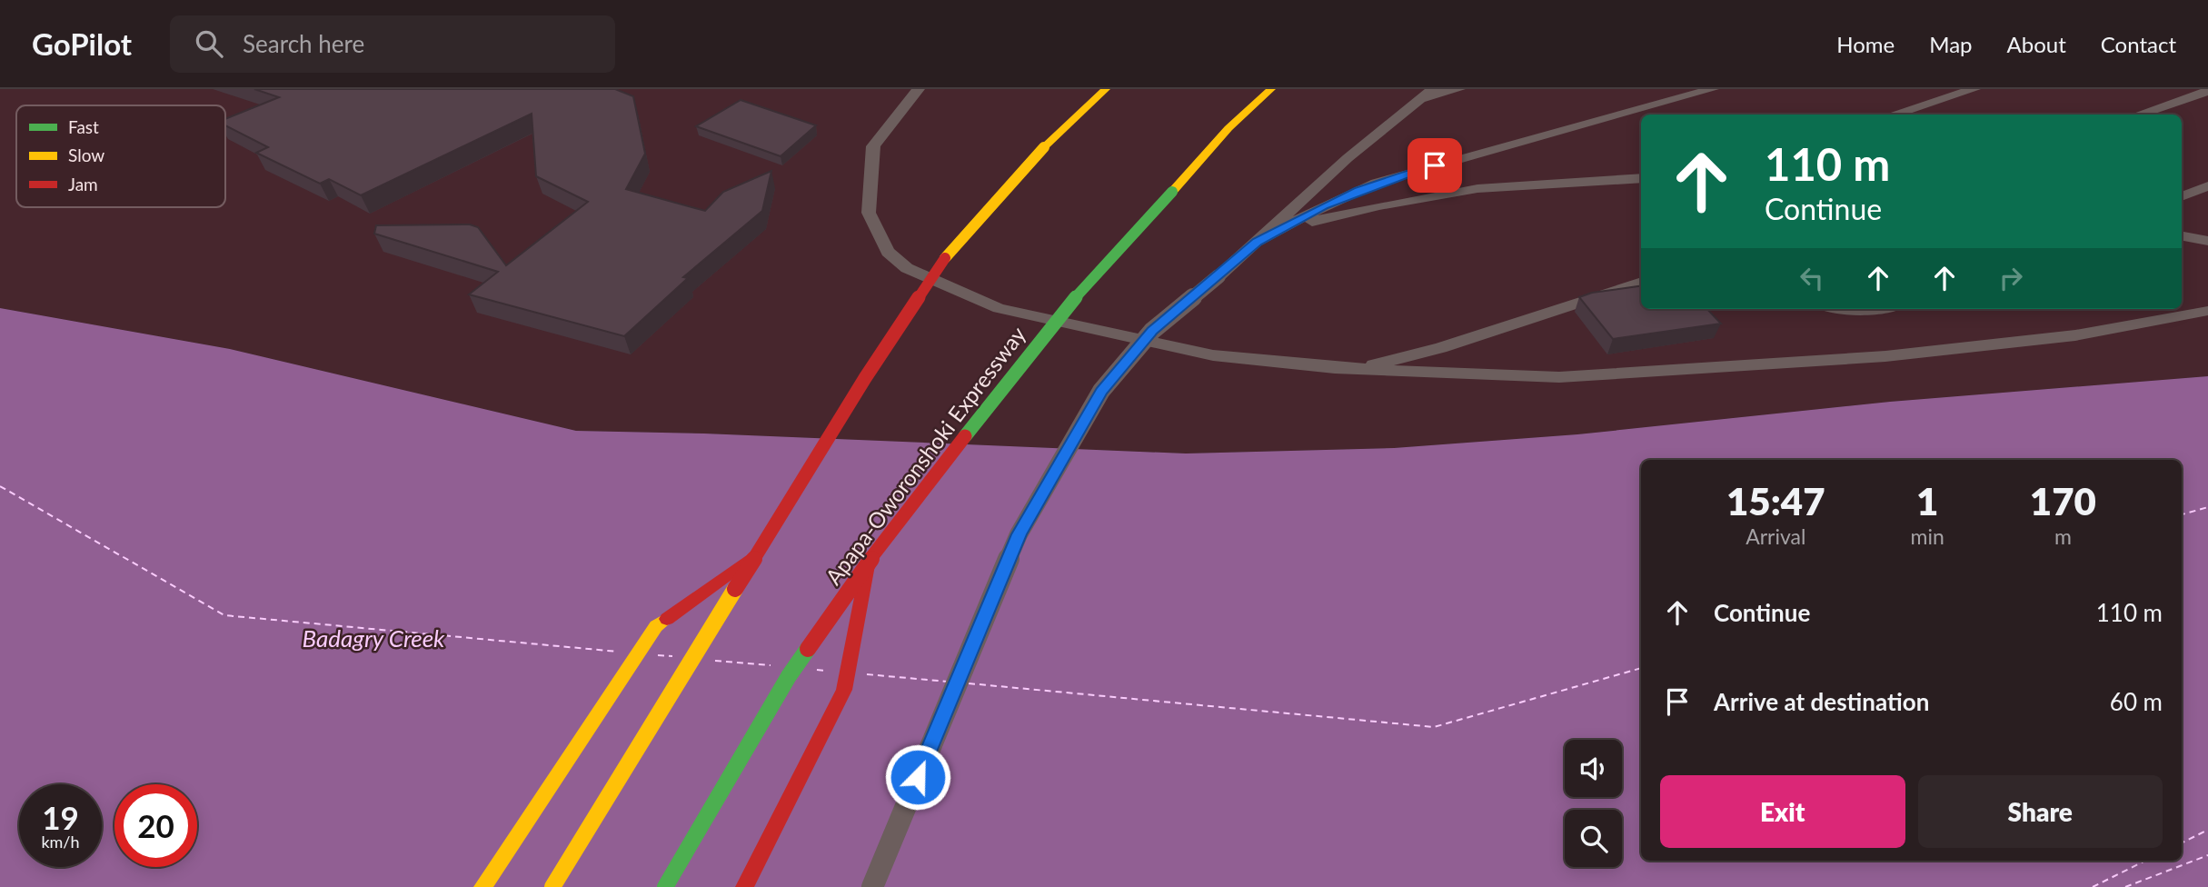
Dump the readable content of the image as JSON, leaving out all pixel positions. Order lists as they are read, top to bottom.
{
  "streets": {
    "highway": ["Apapa-Oworonshoki Expressway"]
  },
  "water": ["Badagry Creek"],
  "legend": ["Fast", "Slow", "Jam"],
  "page": {
    "header": "GoPilot",
    "search": "Search here",
    "nav": [
      "Home",
      "Map",
      "About",
      "Contact"
    ],
    "turn": ["110 m", "Continue"],
    "eta": [
      "15:47",
      "Arrival",
      "1",
      "min",
      "170",
      "m"
    ],
    "list": [
      {
        "name": "Continue",
        "value": "110 m"
      },
      {
        "name": "Arrive at destination",
        "value": "60 m"
      }
    ],
    "buttons": ["Exit", "Share"],
    "speed": "19 km/h",
    "limit": "20"
  }
}
